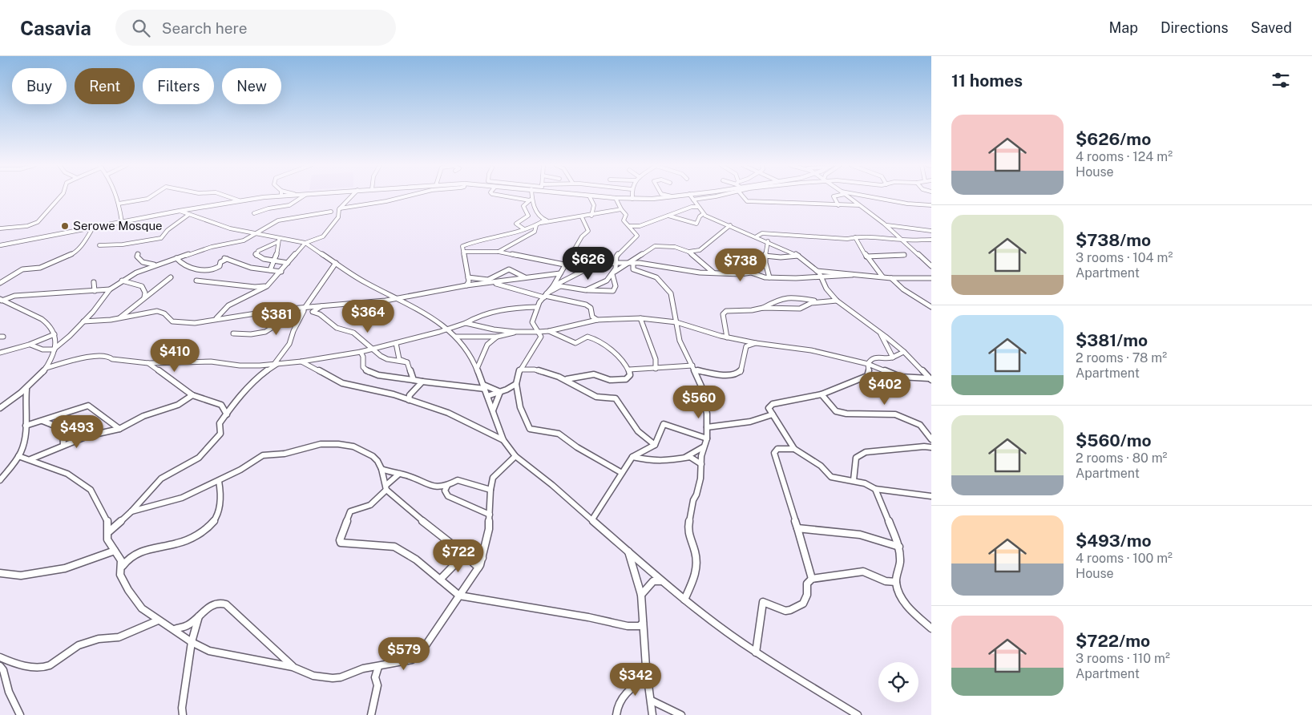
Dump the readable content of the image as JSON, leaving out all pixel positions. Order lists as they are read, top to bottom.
{
  "places": ["Serowe Mosque"],
  "page": {
    "header": "Casavia",
    "search": "Search here",
    "nav": ["Map", "Directions", "Saved"],
    "heading": "11 homes",
    "chip": [
      "Buy",
      "Rent",
      "Filters",
      "New"
    ],
    "list": [
      {
        "name": "$626/mo",
        "note": "4 rooms · 124 m² · House"
      },
      {
        "name": "$738/mo",
        "note": "3 rooms · 104 m² · Apartment"
      },
      {
        "name": "$381/mo",
        "note": "2 rooms · 78 m² · Apartment"
      },
      {
        "name": "$560/mo",
        "note": "2 rooms · 80 m² · Apartment"
      },
      {
        "name": "$493/mo",
        "note": "4 rooms · 100 m² · House"
      },
      {
        "name": "$722/mo",
        "note": "3 rooms · 110 m² · Apartment"
      }
    ],
    "price": [
      "$626",
      "$738",
      "$364",
      "$381",
      "$410",
      "$402",
      "$560",
      "$493",
      "$722",
      "$579",
      "$342"
    ]
  }
}
